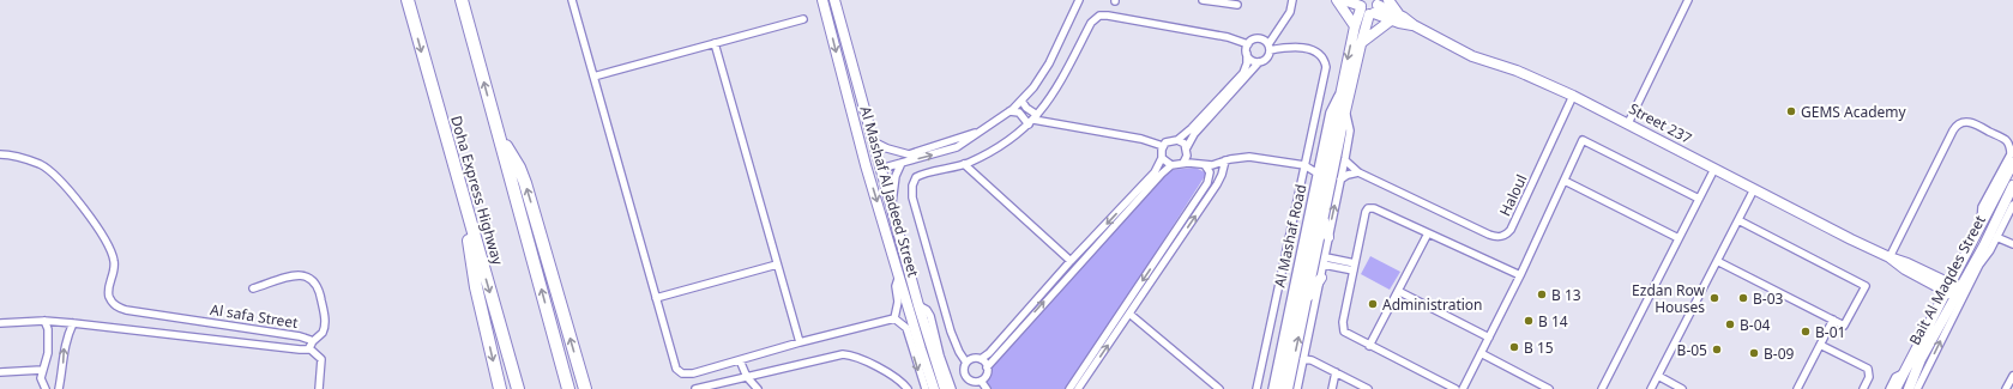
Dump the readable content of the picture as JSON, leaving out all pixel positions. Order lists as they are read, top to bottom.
{
  "streets": {
    "highway": ["Doha Express Highway"],
    "street": [
      "Street 237",
      "Al Mashaf Al Jadeed Street",
      "Haloul",
      "Al Mashaf Road",
      "Bait Al Maqdes Street",
      "Al safa Street"
    ]
  },
  "crossings": [
    ["Street 237", "Haloul"],
    ["Street 237", "Al Mashaf Road"],
    ["Street 237", "Bait Al Maqdes Street"],
    ["Haloul", "Al Mashaf Road"]
  ],
  "places": [
    "GEMS Academy",
    "B 13",
    "Ezdan Row Houses",
    "B-03",
    "Administration",
    "B 14",
    "B-04",
    "B-01",
    "B 15",
    "B-05",
    "B-09"
  ]
}
